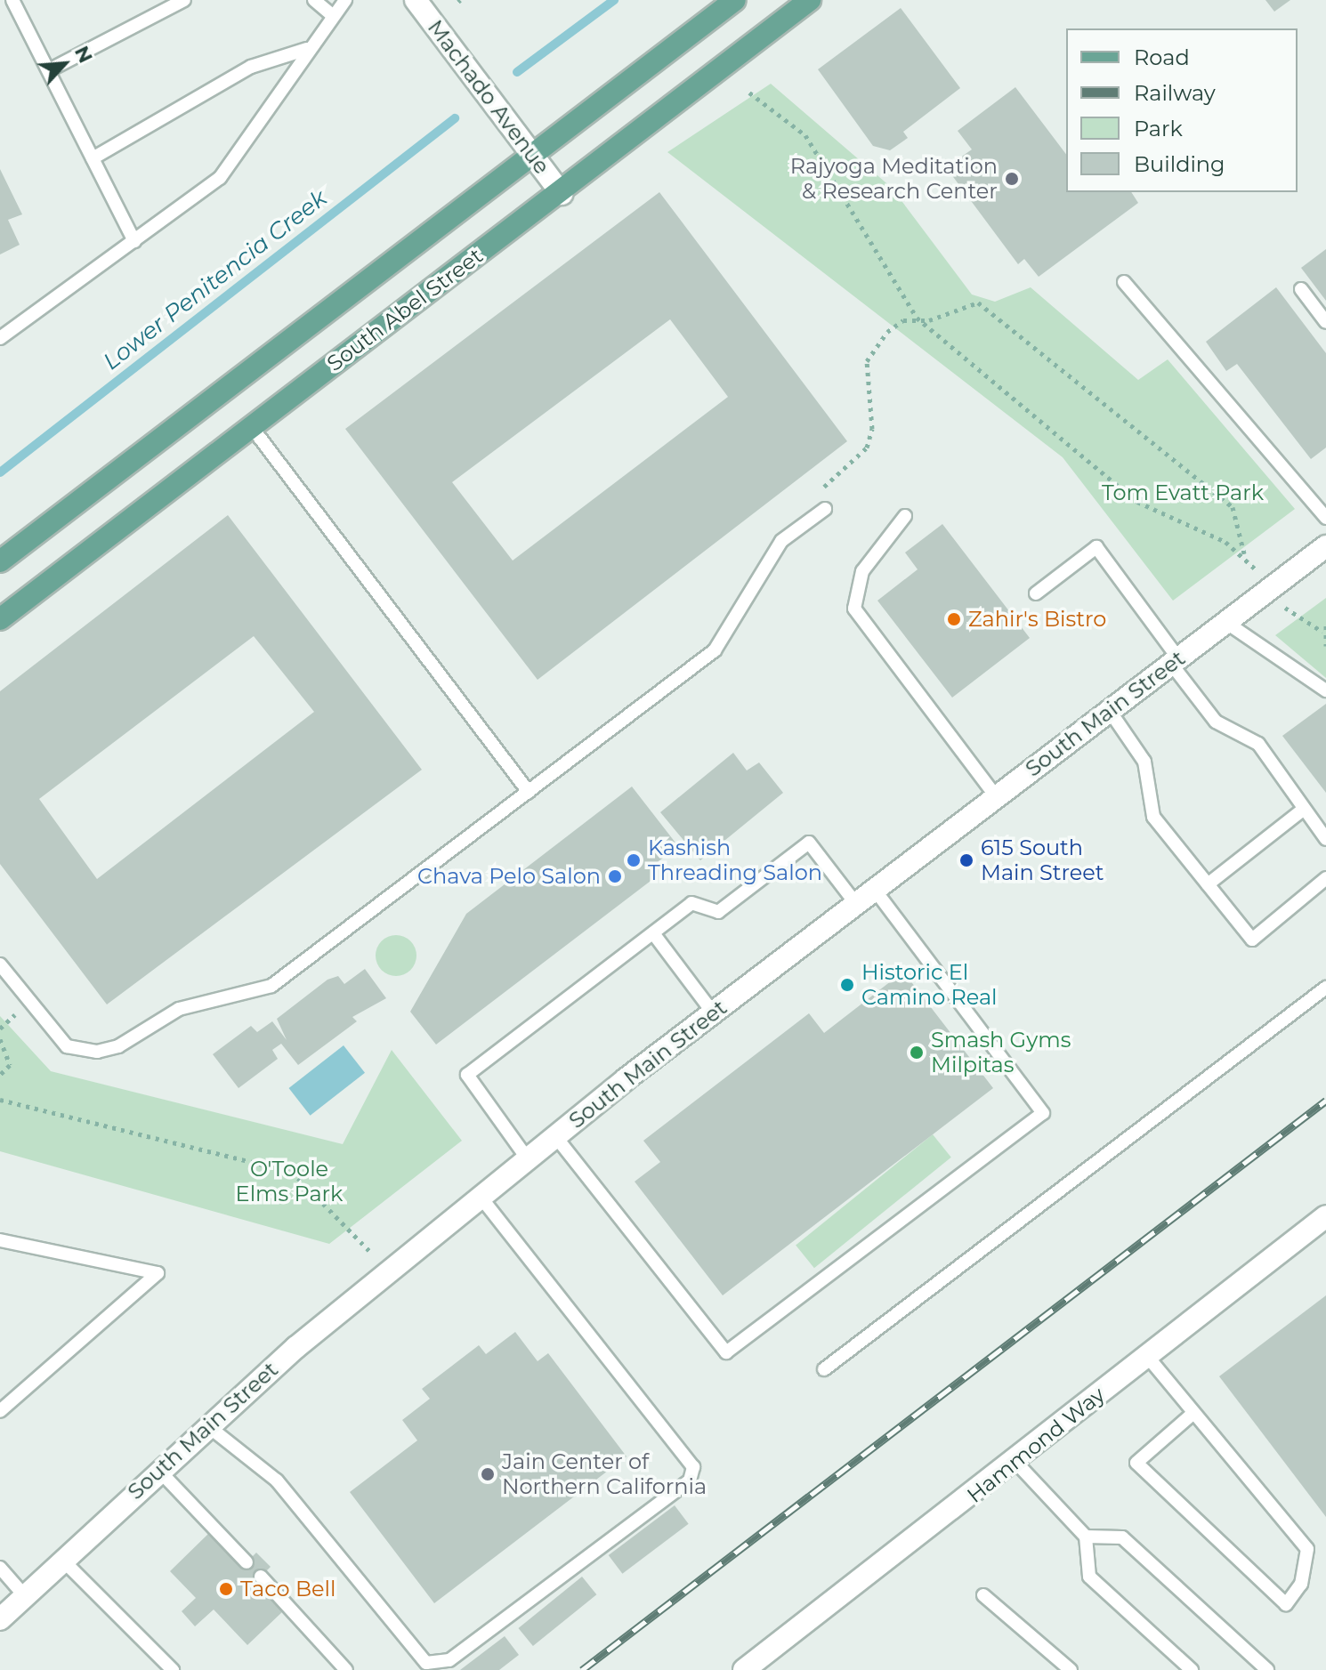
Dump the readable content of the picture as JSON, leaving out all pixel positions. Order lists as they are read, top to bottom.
{
  "streets": {
    "main road": [
      "Machado Avenue",
      "South Abel Street",
      "South Main Street",
      "Hammond Way"
    ]
  },
  "crossings": [
    ["Machado Avenue", "South Abel Street"]
  ],
  "water": ["Lower Penitencia Creek"],
  "parks": ["Tom Evatt Park", "O'Toole Elms Park"],
  "places": [
    "Rajyoga Meditation & Research Center",
    "Zahir's Bistro",
    "Kashish Threading Salon",
    "615 South Main Street",
    "Chava Pelo Salon",
    "Historic El Camino Real",
    "Smash Gyms Milpitas",
    "Jain Center of Northern California",
    "Taco Bell"
  ],
  "legend": [
    "Road",
    "Railway",
    "Park",
    "Building"
  ],
  "north": "top right"
}
